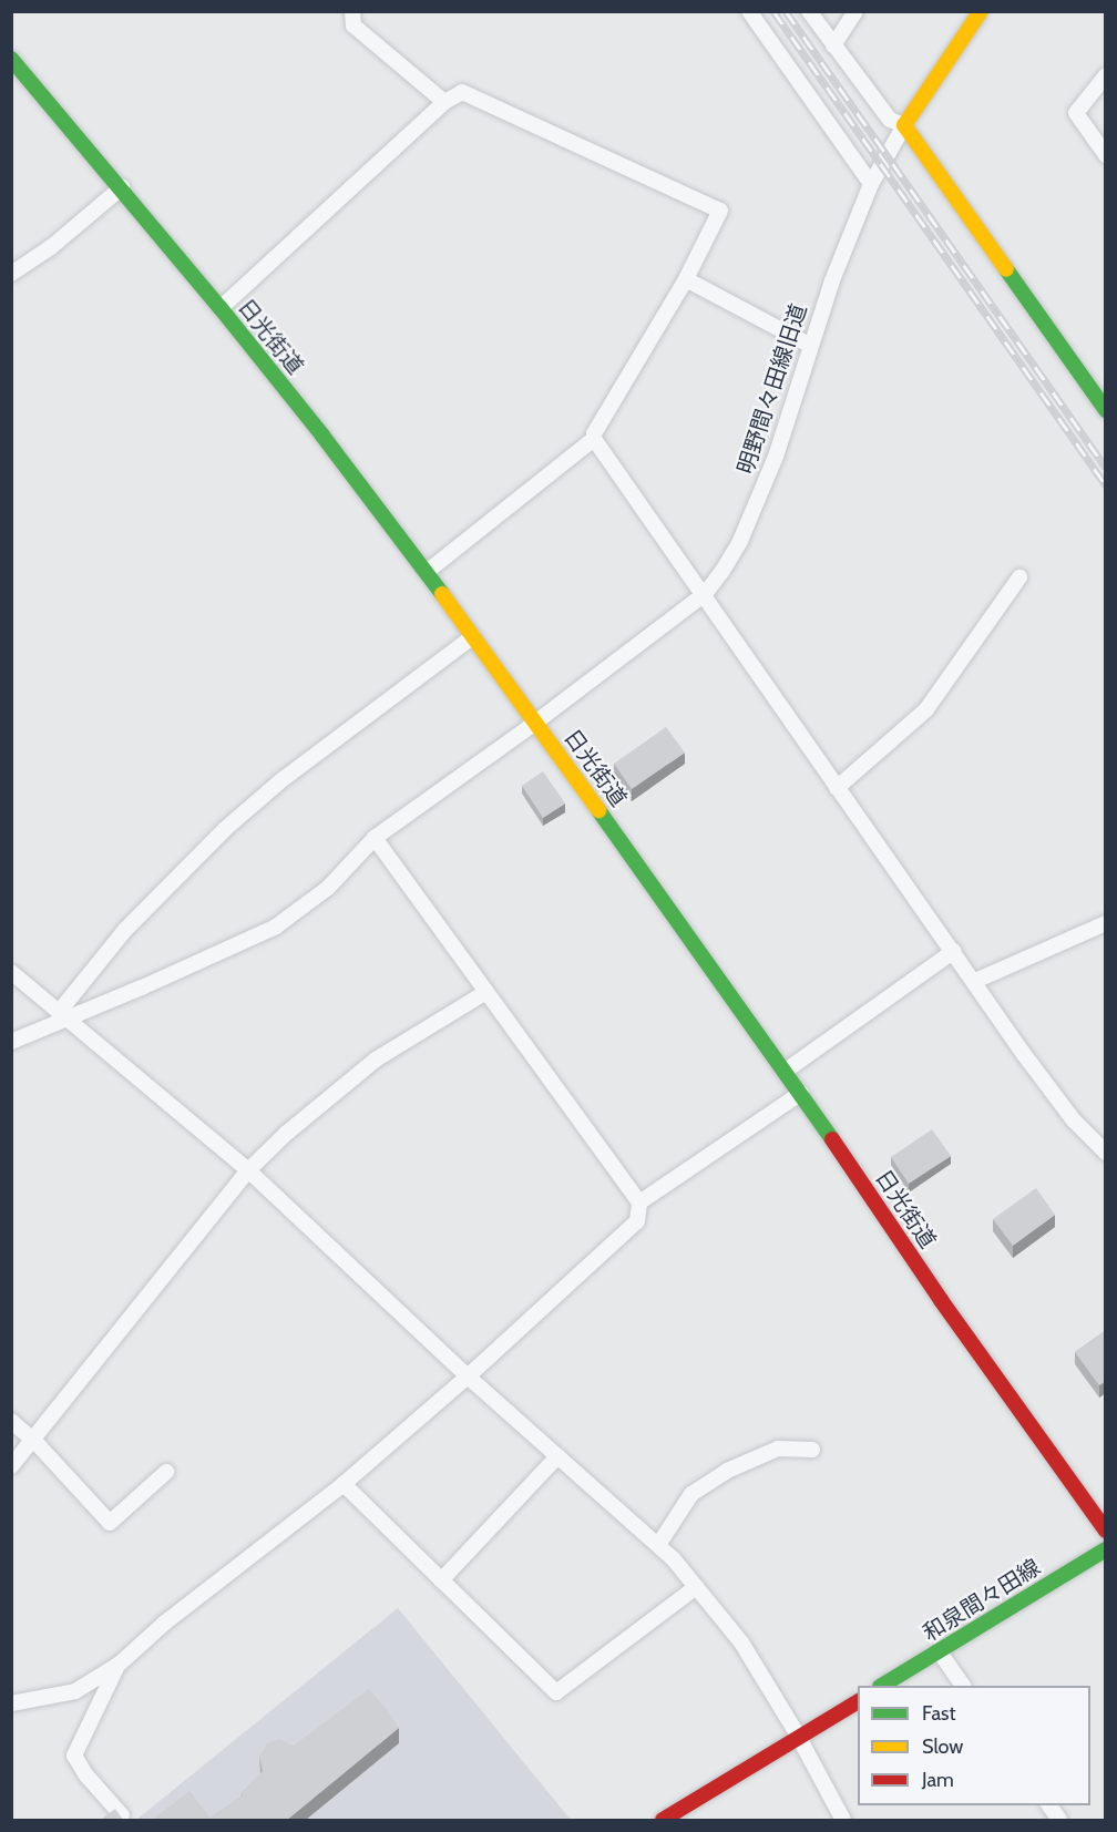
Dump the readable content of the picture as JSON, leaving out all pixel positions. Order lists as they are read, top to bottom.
{
  "streets": {
    "main road": ["日光街道", "明野間々田線旧道", "和泉間々田線"]
  },
  "crossings": [
    ["日光街道", "明野間々田線旧道"]
  ],
  "legend": ["Fast", "Slow", "Jam"]
}
